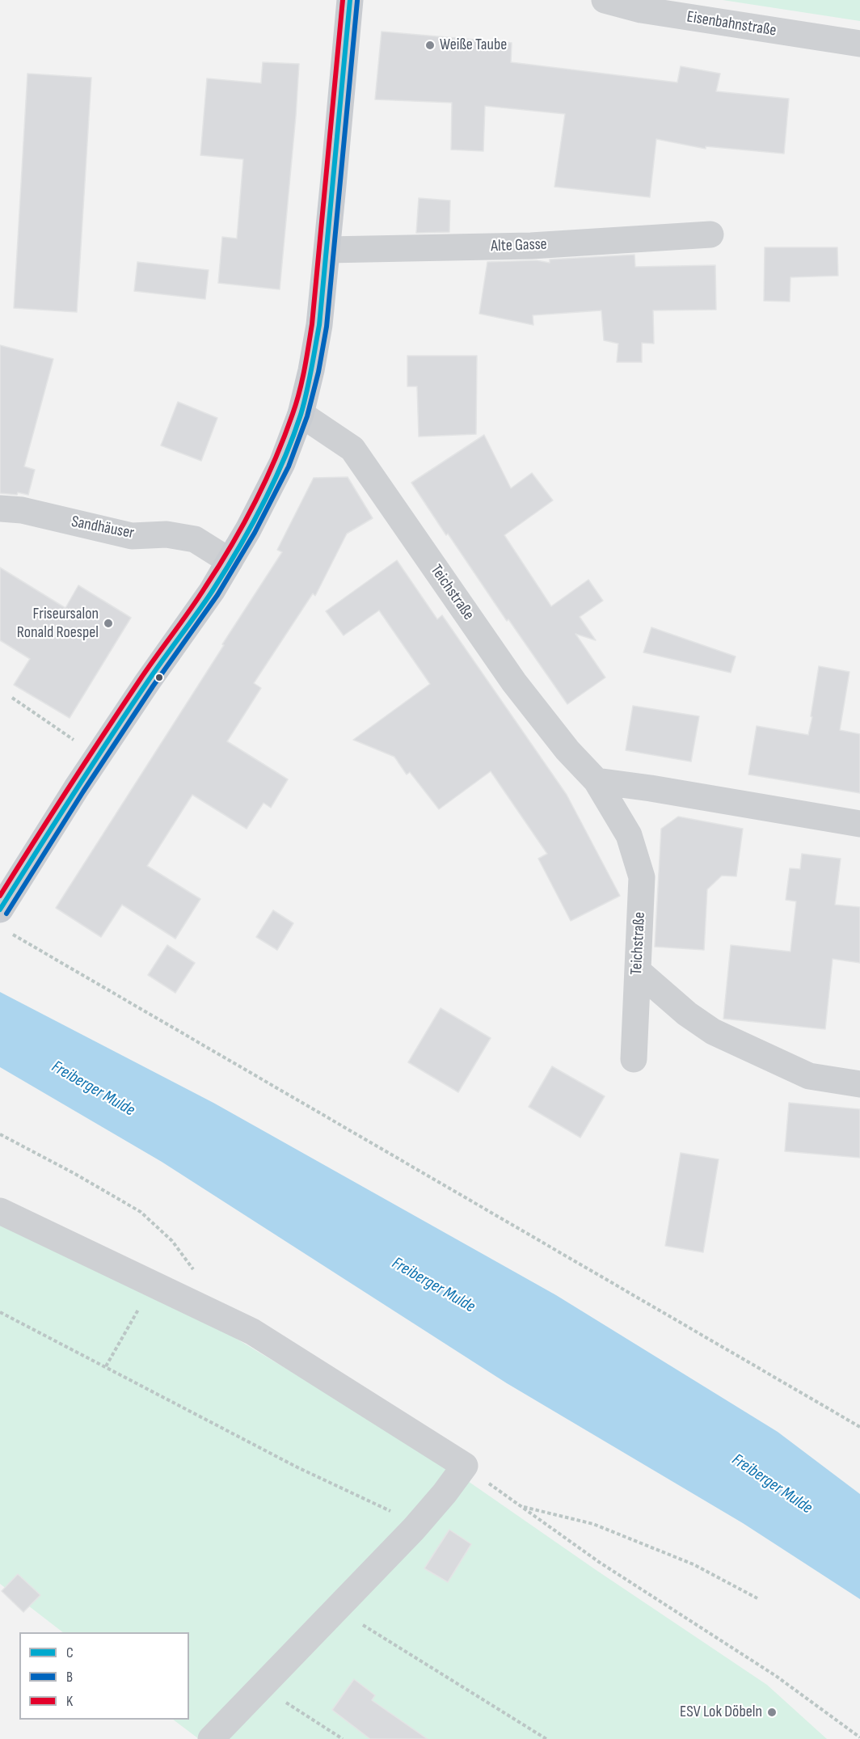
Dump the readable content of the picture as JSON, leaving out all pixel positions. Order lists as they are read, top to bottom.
{
  "streets": {
    "street": [
      "Eisenbahnstraße",
      "Alte Gasse",
      "Sandhäuser",
      "Teichstraße"
    ]
  },
  "water": ["Freiberger Mulde"],
  "places": ["Weiße Taube", "Friseursalon Ronald Roespel", "ESV Lok Döbeln"],
  "lines": ["transit line C", "transit line K", "transit line B"],
  "legend": ["C", "B", "K"]
}
